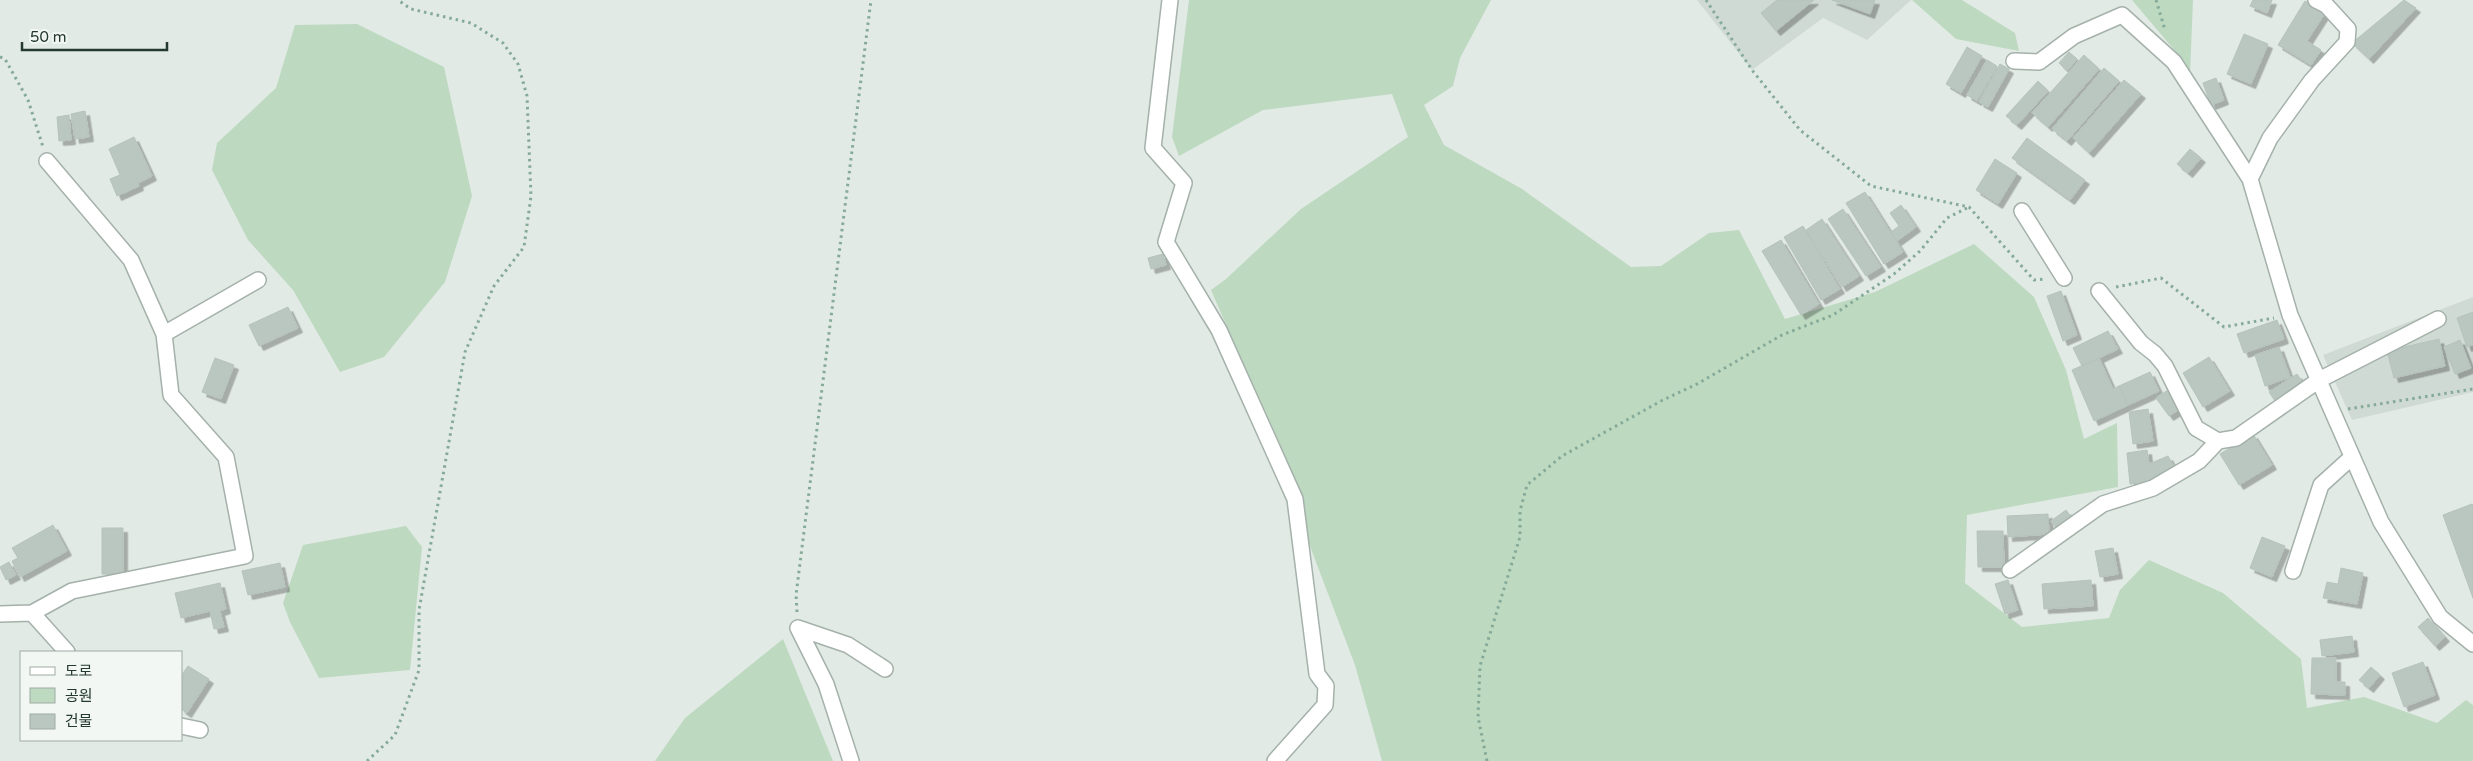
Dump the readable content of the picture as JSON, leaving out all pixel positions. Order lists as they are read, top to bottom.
{
  "legend": ["도로", "공원", "건물"],
  "scale_bar": "50 m"
}
